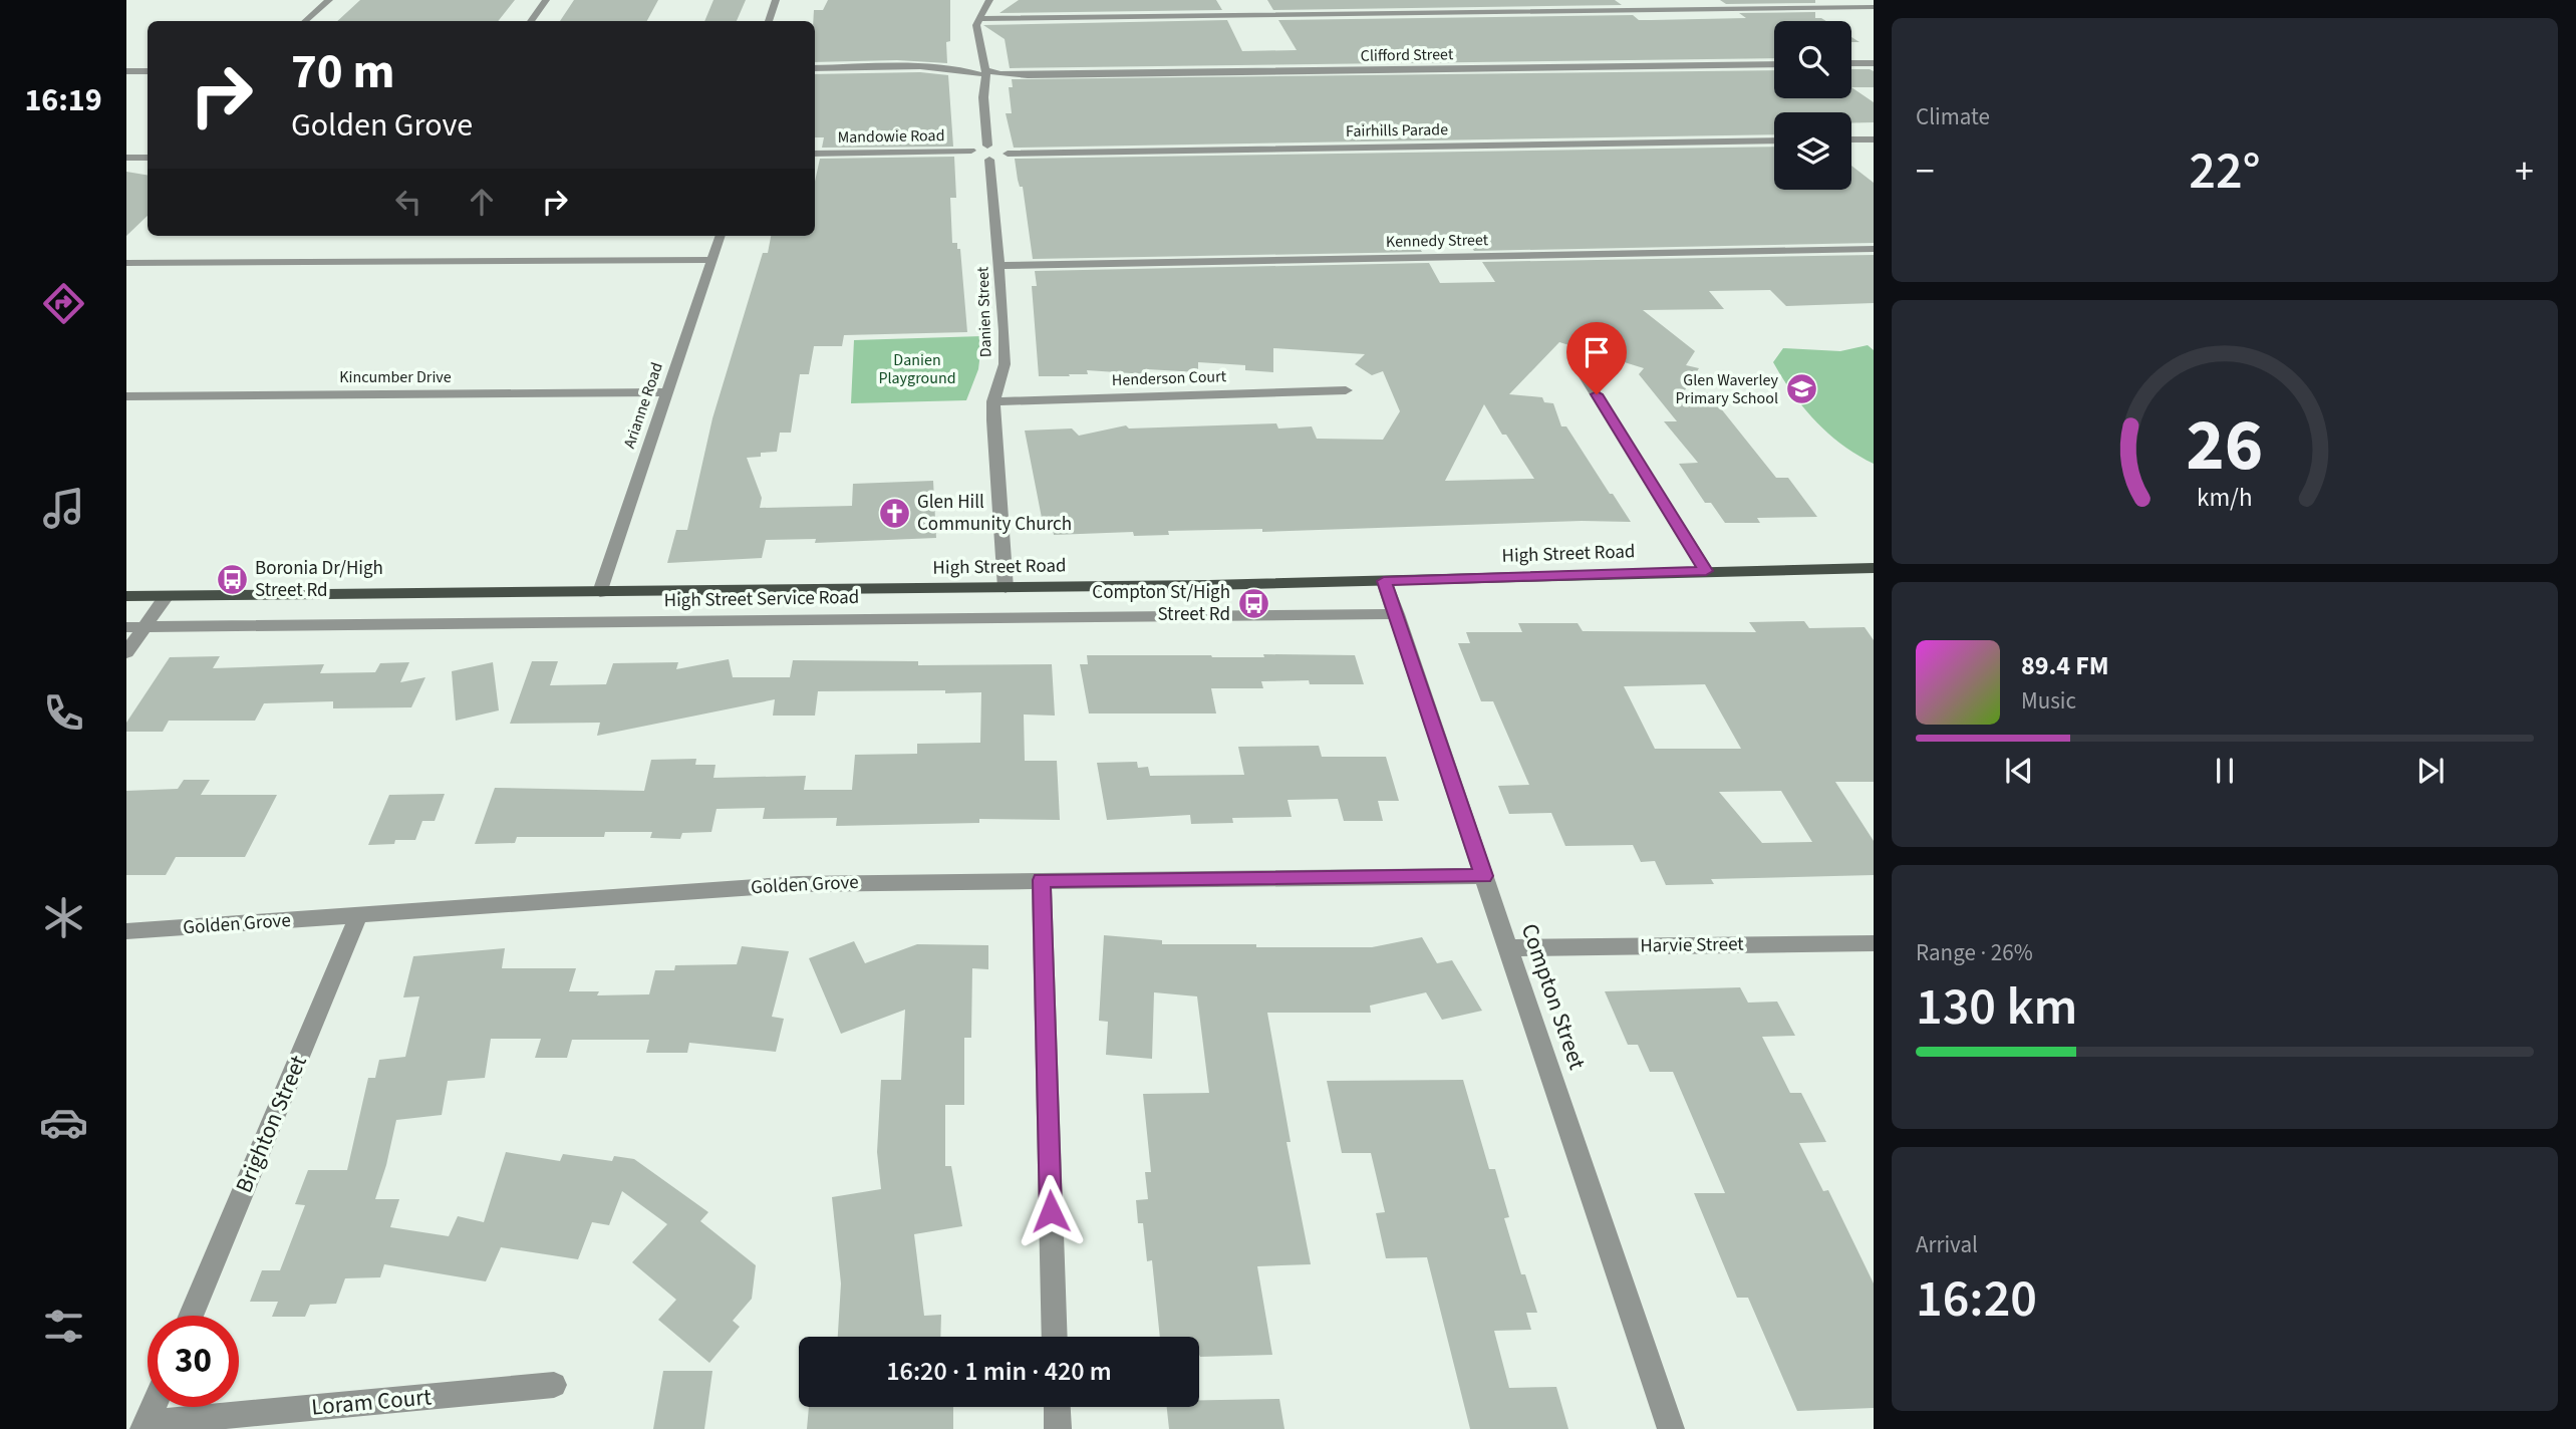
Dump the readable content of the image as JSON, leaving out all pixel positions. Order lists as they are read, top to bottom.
{
  "streets": {
    "main road": ["High Street Road"],
    "street": [
      "Clifford Street",
      "Fairhills Parade",
      "Mandowie Road",
      "Kennedy Street",
      "Danien Street",
      "Kincumber Drive",
      "Henderson Court",
      "Arianne Road",
      "High Street Service Road",
      "Golden Grove",
      "Harvie Street",
      "Compton Street",
      "Brighton Street",
      "Loram Court"
    ]
  },
  "crossings": [
    ["Kennedy Street", "Danien Street"],
    ["Danien Street", "Henderson Court"],
    ["Danien Street", "High Street Road"],
    ["Kincumber Drive", "Arianne Road"],
    ["Arianne Road", "High Street Road"],
    ["High Street Road", "Compton Street"],
    ["High Street Service Road", "Compton Street"],
    ["Golden Grove", "Compton Street"],
    ["Golden Grove", "Brighton Street"],
    ["Harvie Street", "Compton Street"]
  ],
  "parks": ["Danien Playground"],
  "places": {
    "school or university": ["Glen Waverley Primary School"],
    "church": ["Glen Hill Community Church"],
    "bus stop": ["Boronia Dr/High Street Rd", "Compton St/High Street Rd"]
  },
  "page": {
    "tabs": "16:19",
    "tile": [
      "Climate",
      ["Range · 26%", "130 km"],
      ["Arrival", "16:20"]
    ],
    "turn": ["70 m", "Golden Grove"],
    "heat": ["−", "22°", "+"],
    "song": ["89.4 FM", "Music"],
    "limit": "30",
    "trip": "16:20 · 1 min · 420 m",
    "gauge": ["26", "km/h"]
  }
}
